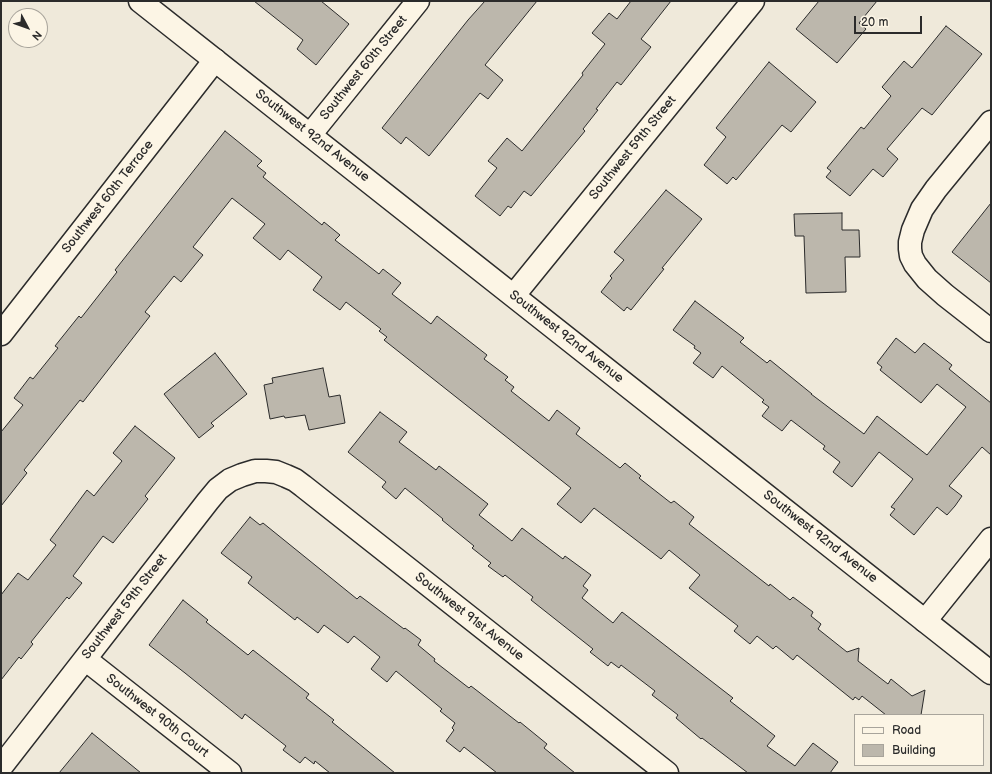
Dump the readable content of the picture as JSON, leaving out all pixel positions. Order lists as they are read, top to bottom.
{
  "streets": {
    "street": [
      "Southwest 60th Street",
      "Southwest 92nd Avenue",
      "Southwest 59th Street",
      "Southwest 60th Terrace",
      "Southwest 91st Avenue",
      "Southwest 90th Court"
    ]
  },
  "crossings": [
    ["Southwest 60th Street", "Southwest 92nd Avenue"],
    ["Southwest 92nd Avenue", "Southwest 59th Street"],
    ["Southwest 92nd Avenue", "Southwest 60th Terrace"],
    ["Southwest 59th Street", "Southwest 91st Avenue"],
    ["Southwest 59th Street", "Southwest 90th Court"]
  ],
  "legend": ["Road", "Building"],
  "scale_bar": "20 m",
  "north": "bottom right"
}
